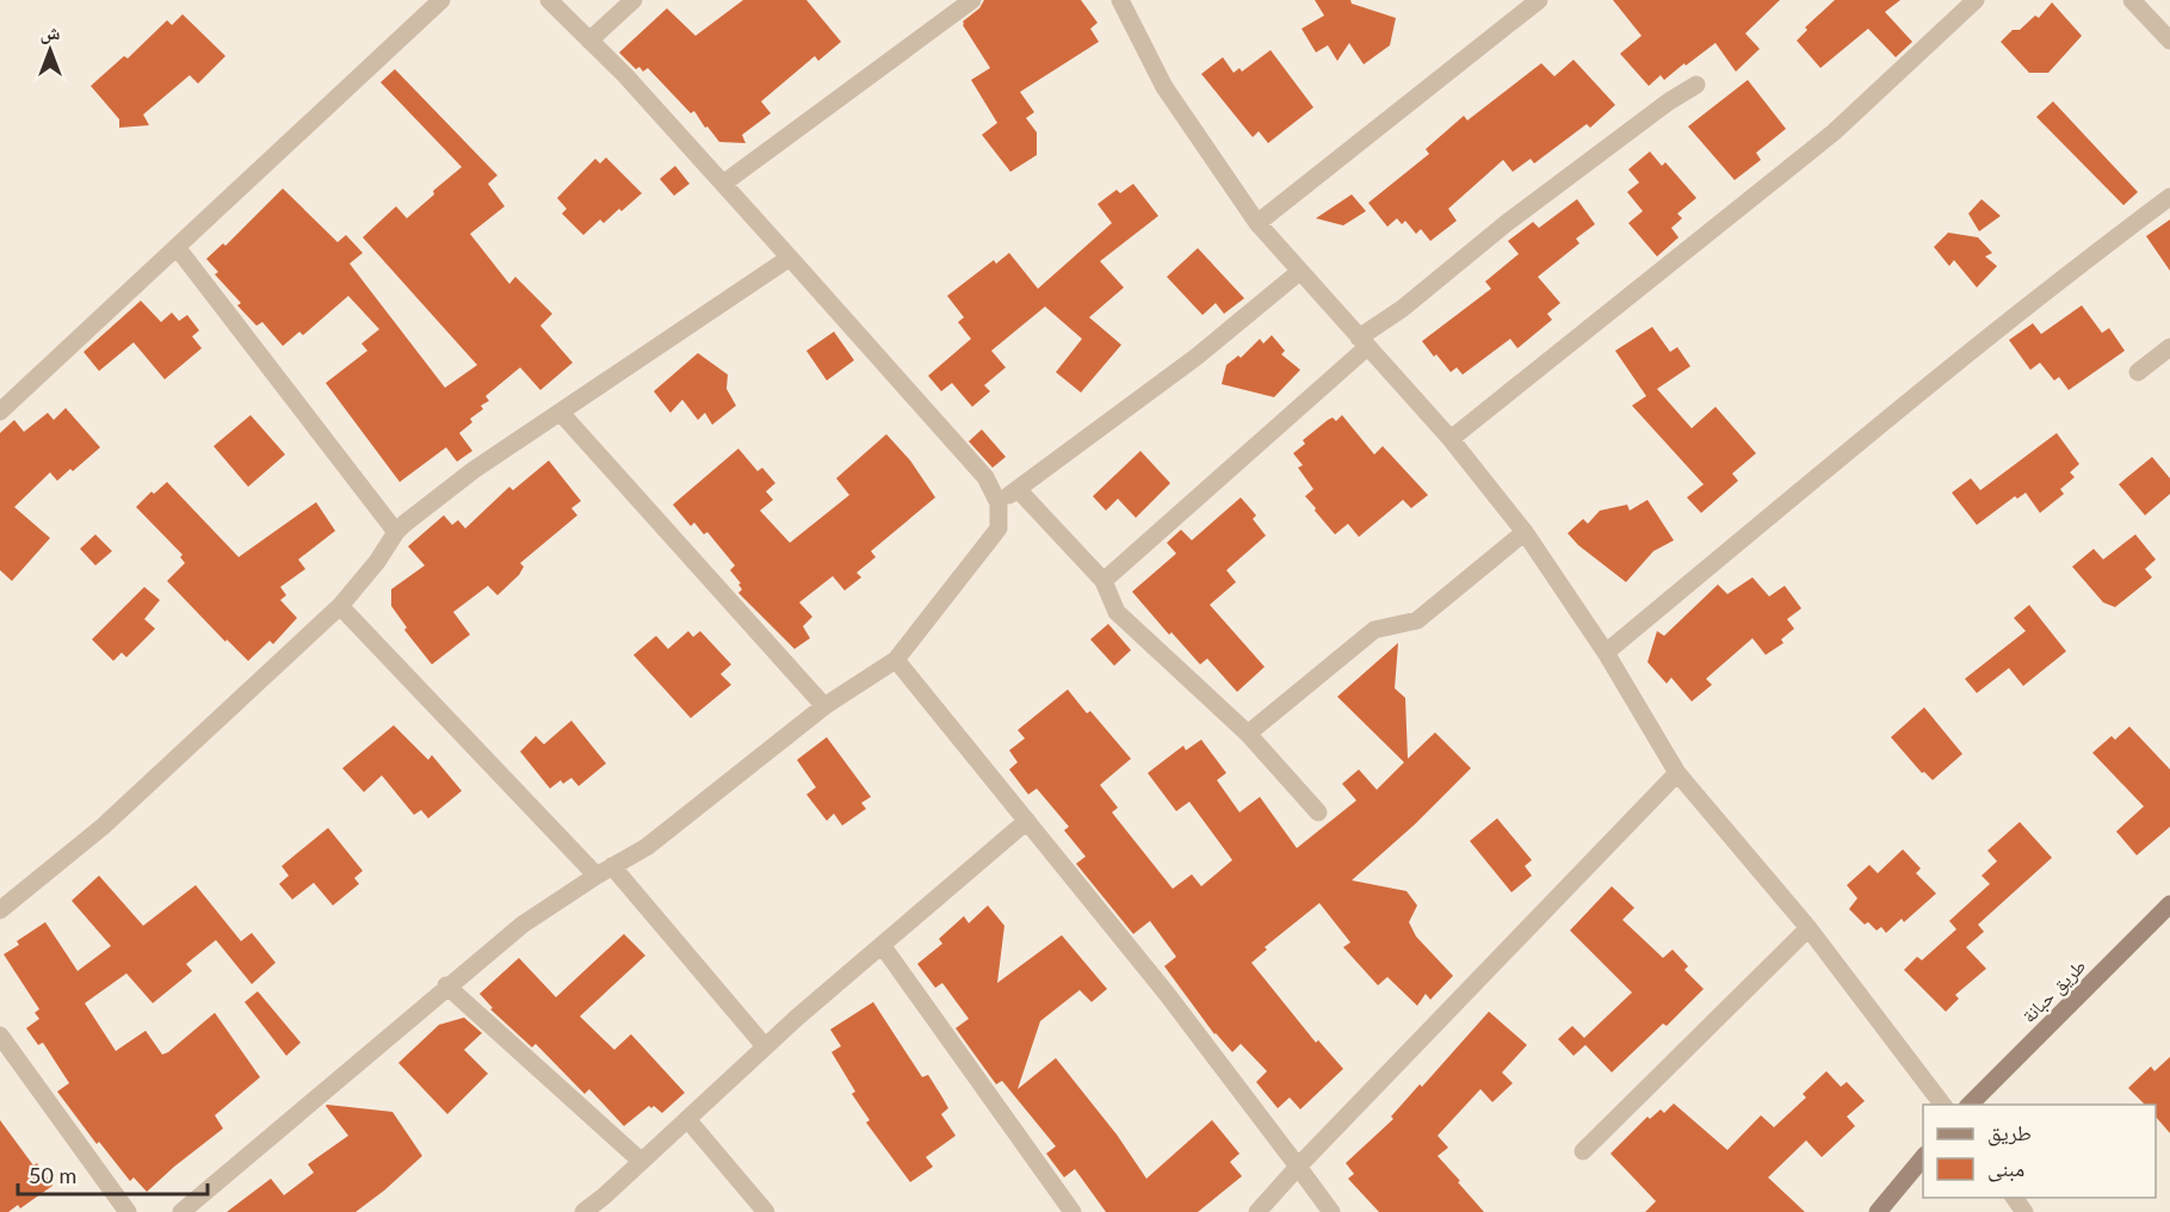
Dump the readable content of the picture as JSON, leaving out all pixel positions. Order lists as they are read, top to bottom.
{
  "streets": {
    "street": ["طريق حبانة"]
  },
  "legend": ["طريق", "مبنى"],
  "scale_bar": "50 m",
  "north": "top"
}
